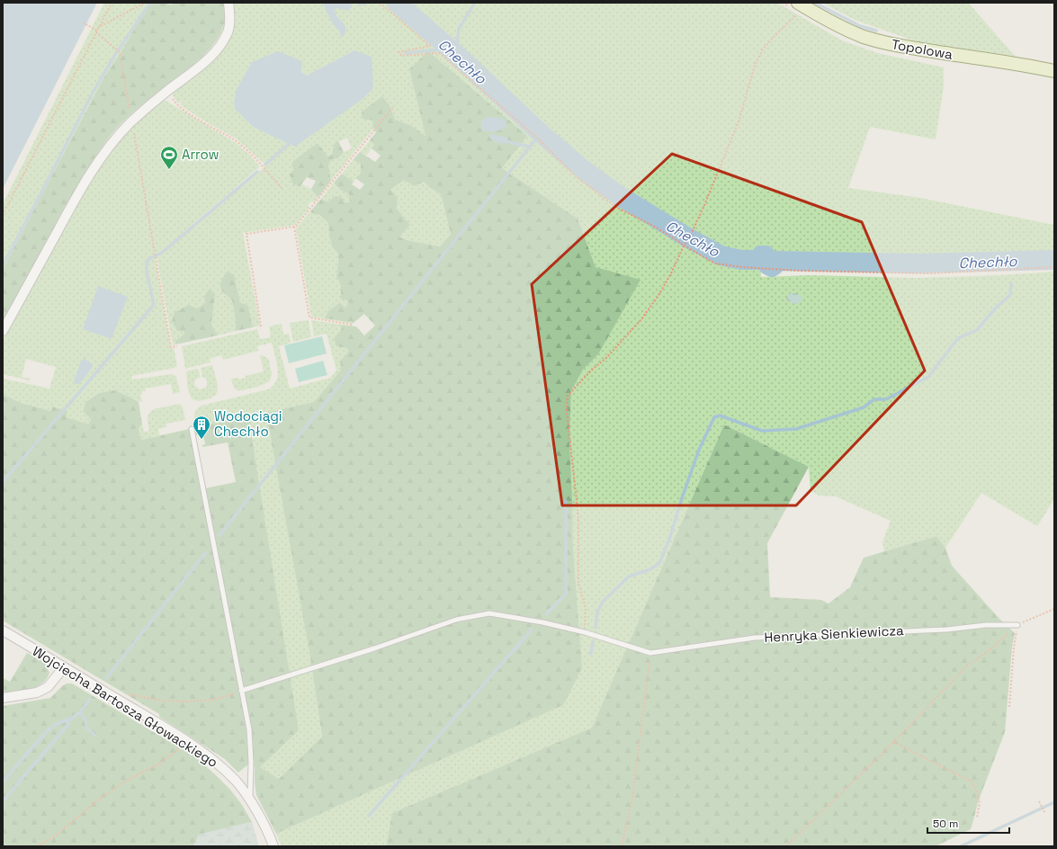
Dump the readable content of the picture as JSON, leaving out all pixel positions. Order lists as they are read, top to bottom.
{
  "streets": {
    "street": ["Topolowa", "Wojciecha Bartosza Głowackiego"],
    "lane": ["Henryka Sienkiewicza"]
  },
  "water": ["Chechło"],
  "places": {
    "sports": ["Arrow"],
    "building": ["Wodociągi Chechło"]
  },
  "scale_bar": "50 m"
}
